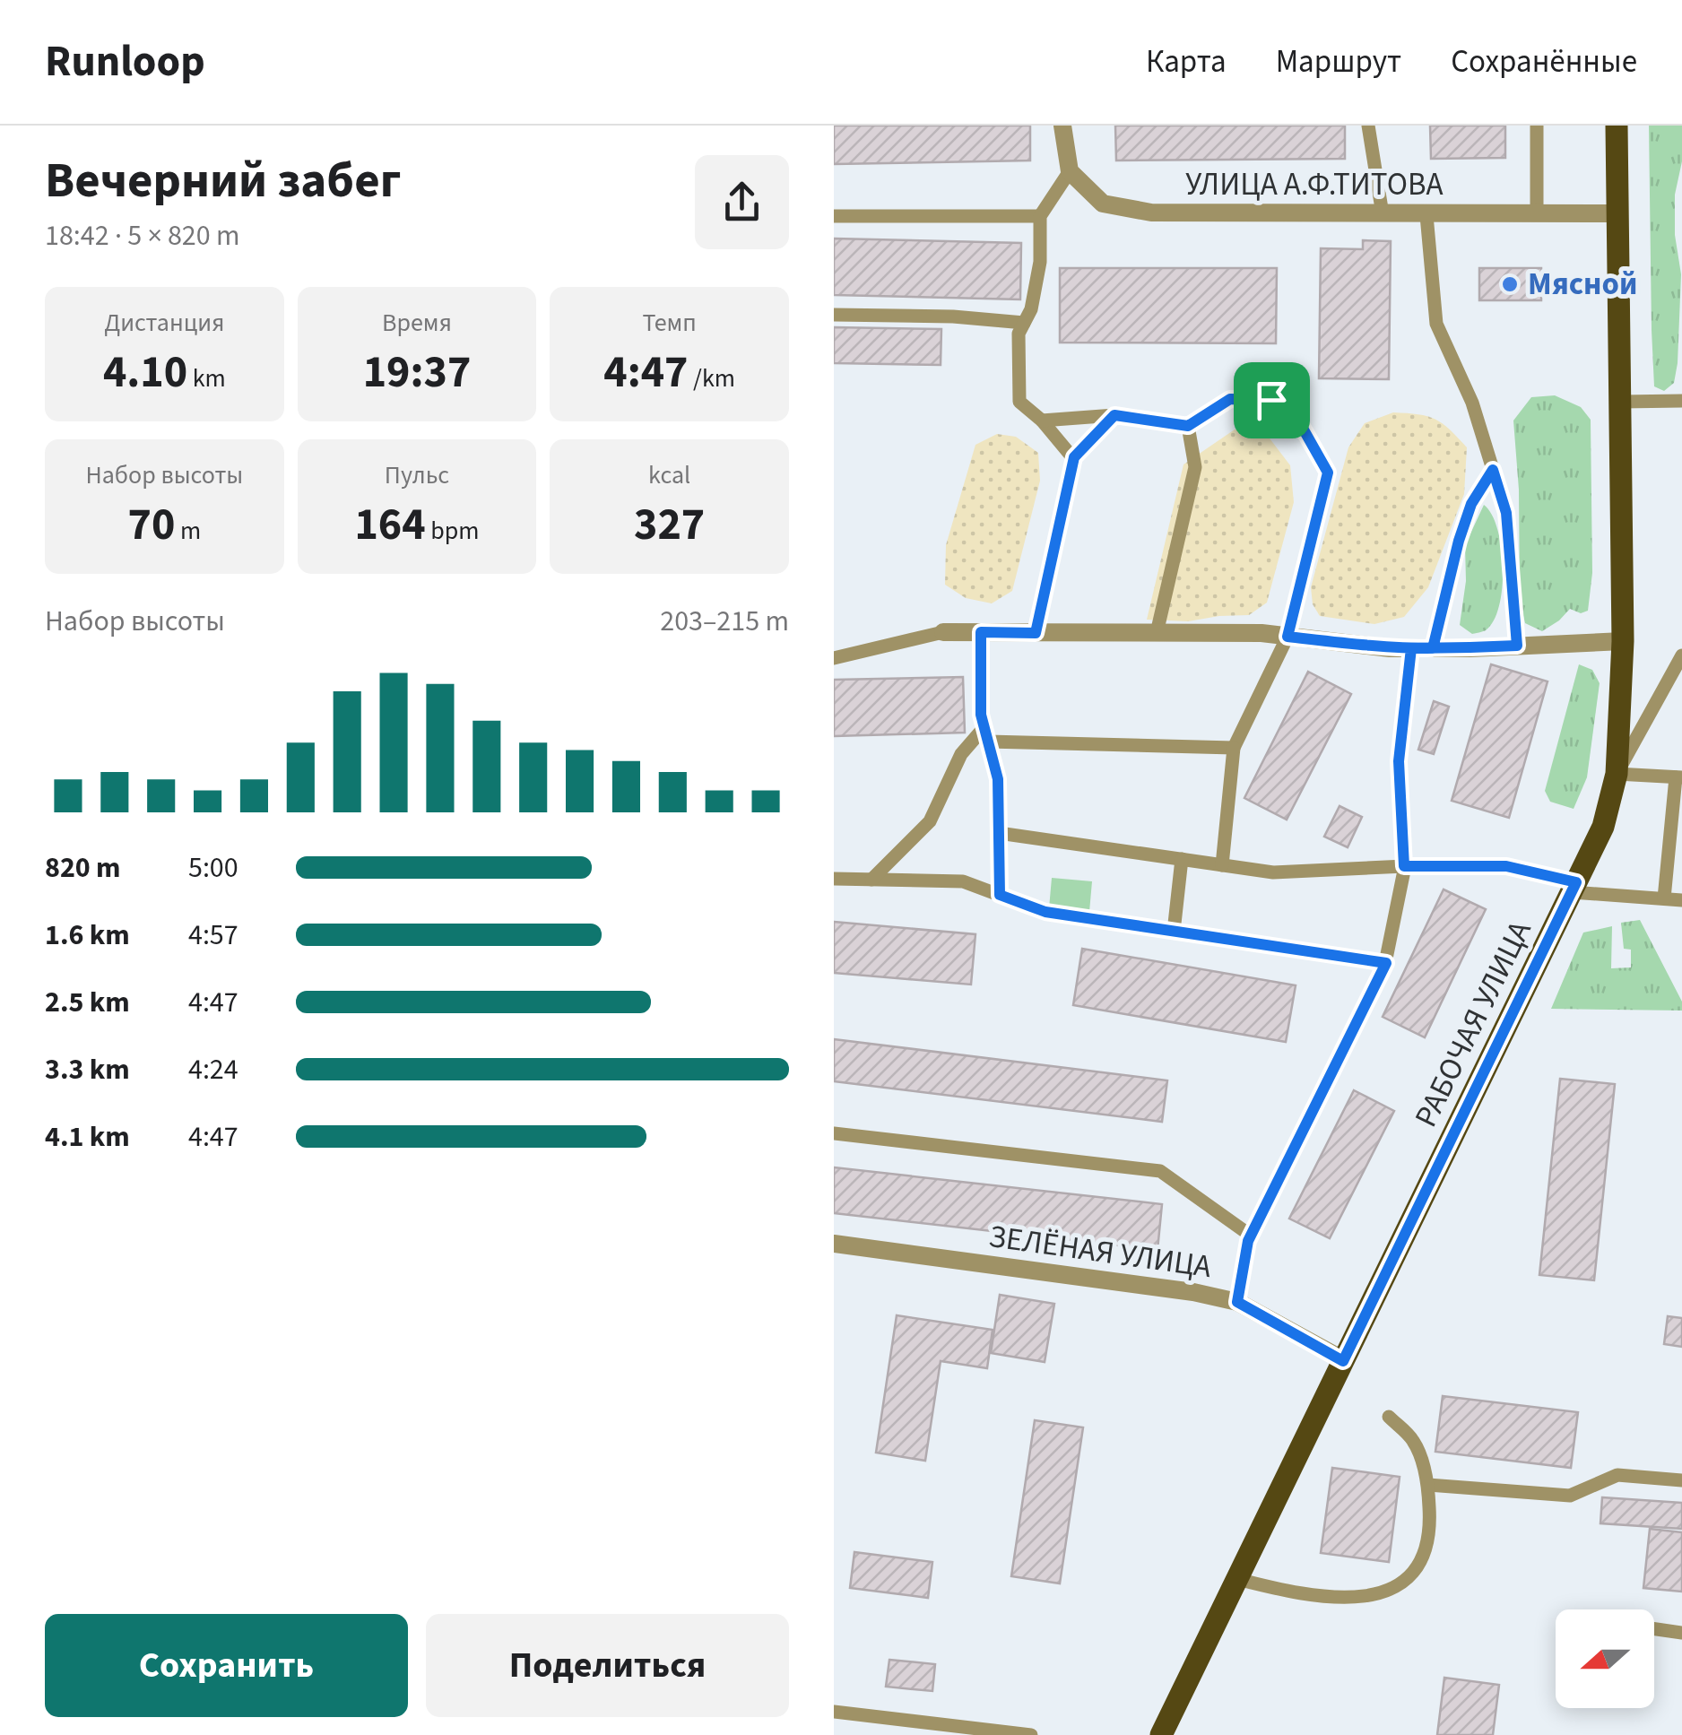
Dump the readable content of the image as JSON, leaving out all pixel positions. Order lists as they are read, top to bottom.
{
  "streets": {
    "main road": ["РАБОЧАЯ УЛИЦА"],
    "street": ["УЛИЦА А.Ф.ТИТОВА", "ЗЕЛЁНАЯ УЛИЦА"]
  },
  "crossings": [
    ["УЛИЦА А.Ф.ТИТОВА", "РАБОЧАЯ УЛИЦА"],
    ["РАБОЧАЯ УЛИЦА", "ЗЕЛЁНАЯ УЛИЦА"]
  ],
  "places": ["Мясной"],
  "north": "left",
  "page": {
    "header": "Runloop",
    "nav": ["Карта", "Маршрут", "Сохранённые"],
    "heading": ["Вечерний забег", "18:42 · 5 × 820 m"],
    "stats": [
      ["Дистанция", "4.10 km"],
      ["Время", "19:37"],
      ["Темп", "4:47 /km"],
      ["Набор высоты", "70 m"],
      ["Пульс", "164 bpm"],
      ["kcal", "327"]
    ],
    "chart": ["Набор высоты", "203–215 m"],
    "list": [
      {
        "name": "820 m",
        "note": "5:00"
      },
      {
        "name": "1.6 km",
        "note": "4:57"
      },
      {
        "name": "2.5 km",
        "note": "4:47"
      },
      {
        "name": "3.3 km",
        "note": "4:24"
      },
      {
        "name": "4.1 km",
        "note": "4:47"
      }
    ],
    "buttons": ["Сохранить", "Поделиться"]
  }
}
